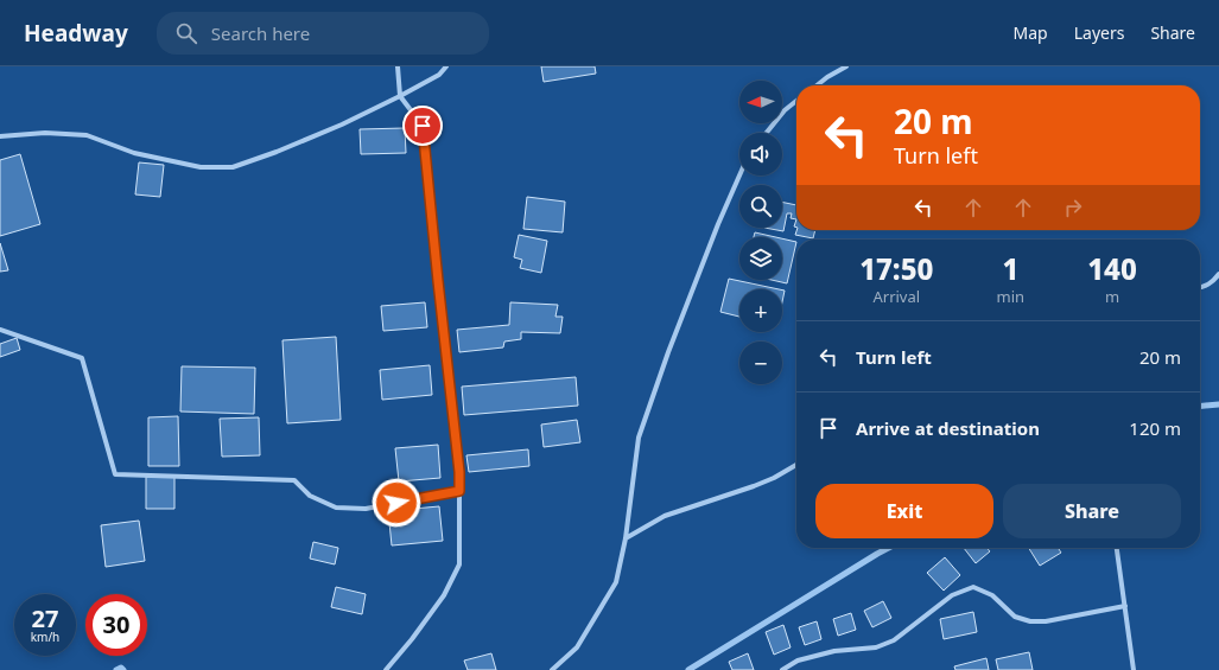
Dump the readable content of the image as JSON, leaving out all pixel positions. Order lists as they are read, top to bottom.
{
  "north": "left",
  "page": {
    "header": "Headway",
    "search": "Search here",
    "nav": ["Map", "Layers", "Share"],
    "map_buttons": ["+", "−"],
    "turn": ["20 m", "Turn left"],
    "eta": [
      "17:50",
      "Arrival",
      "1",
      "min",
      "140",
      "m"
    ],
    "list": [
      {
        "name": "Turn left",
        "value": "20 m"
      },
      {
        "name": "Arrive at destination",
        "value": "120 m"
      }
    ],
    "buttons": ["Exit", "Share"],
    "speed": "27 km/h",
    "limit": "30"
  }
}
